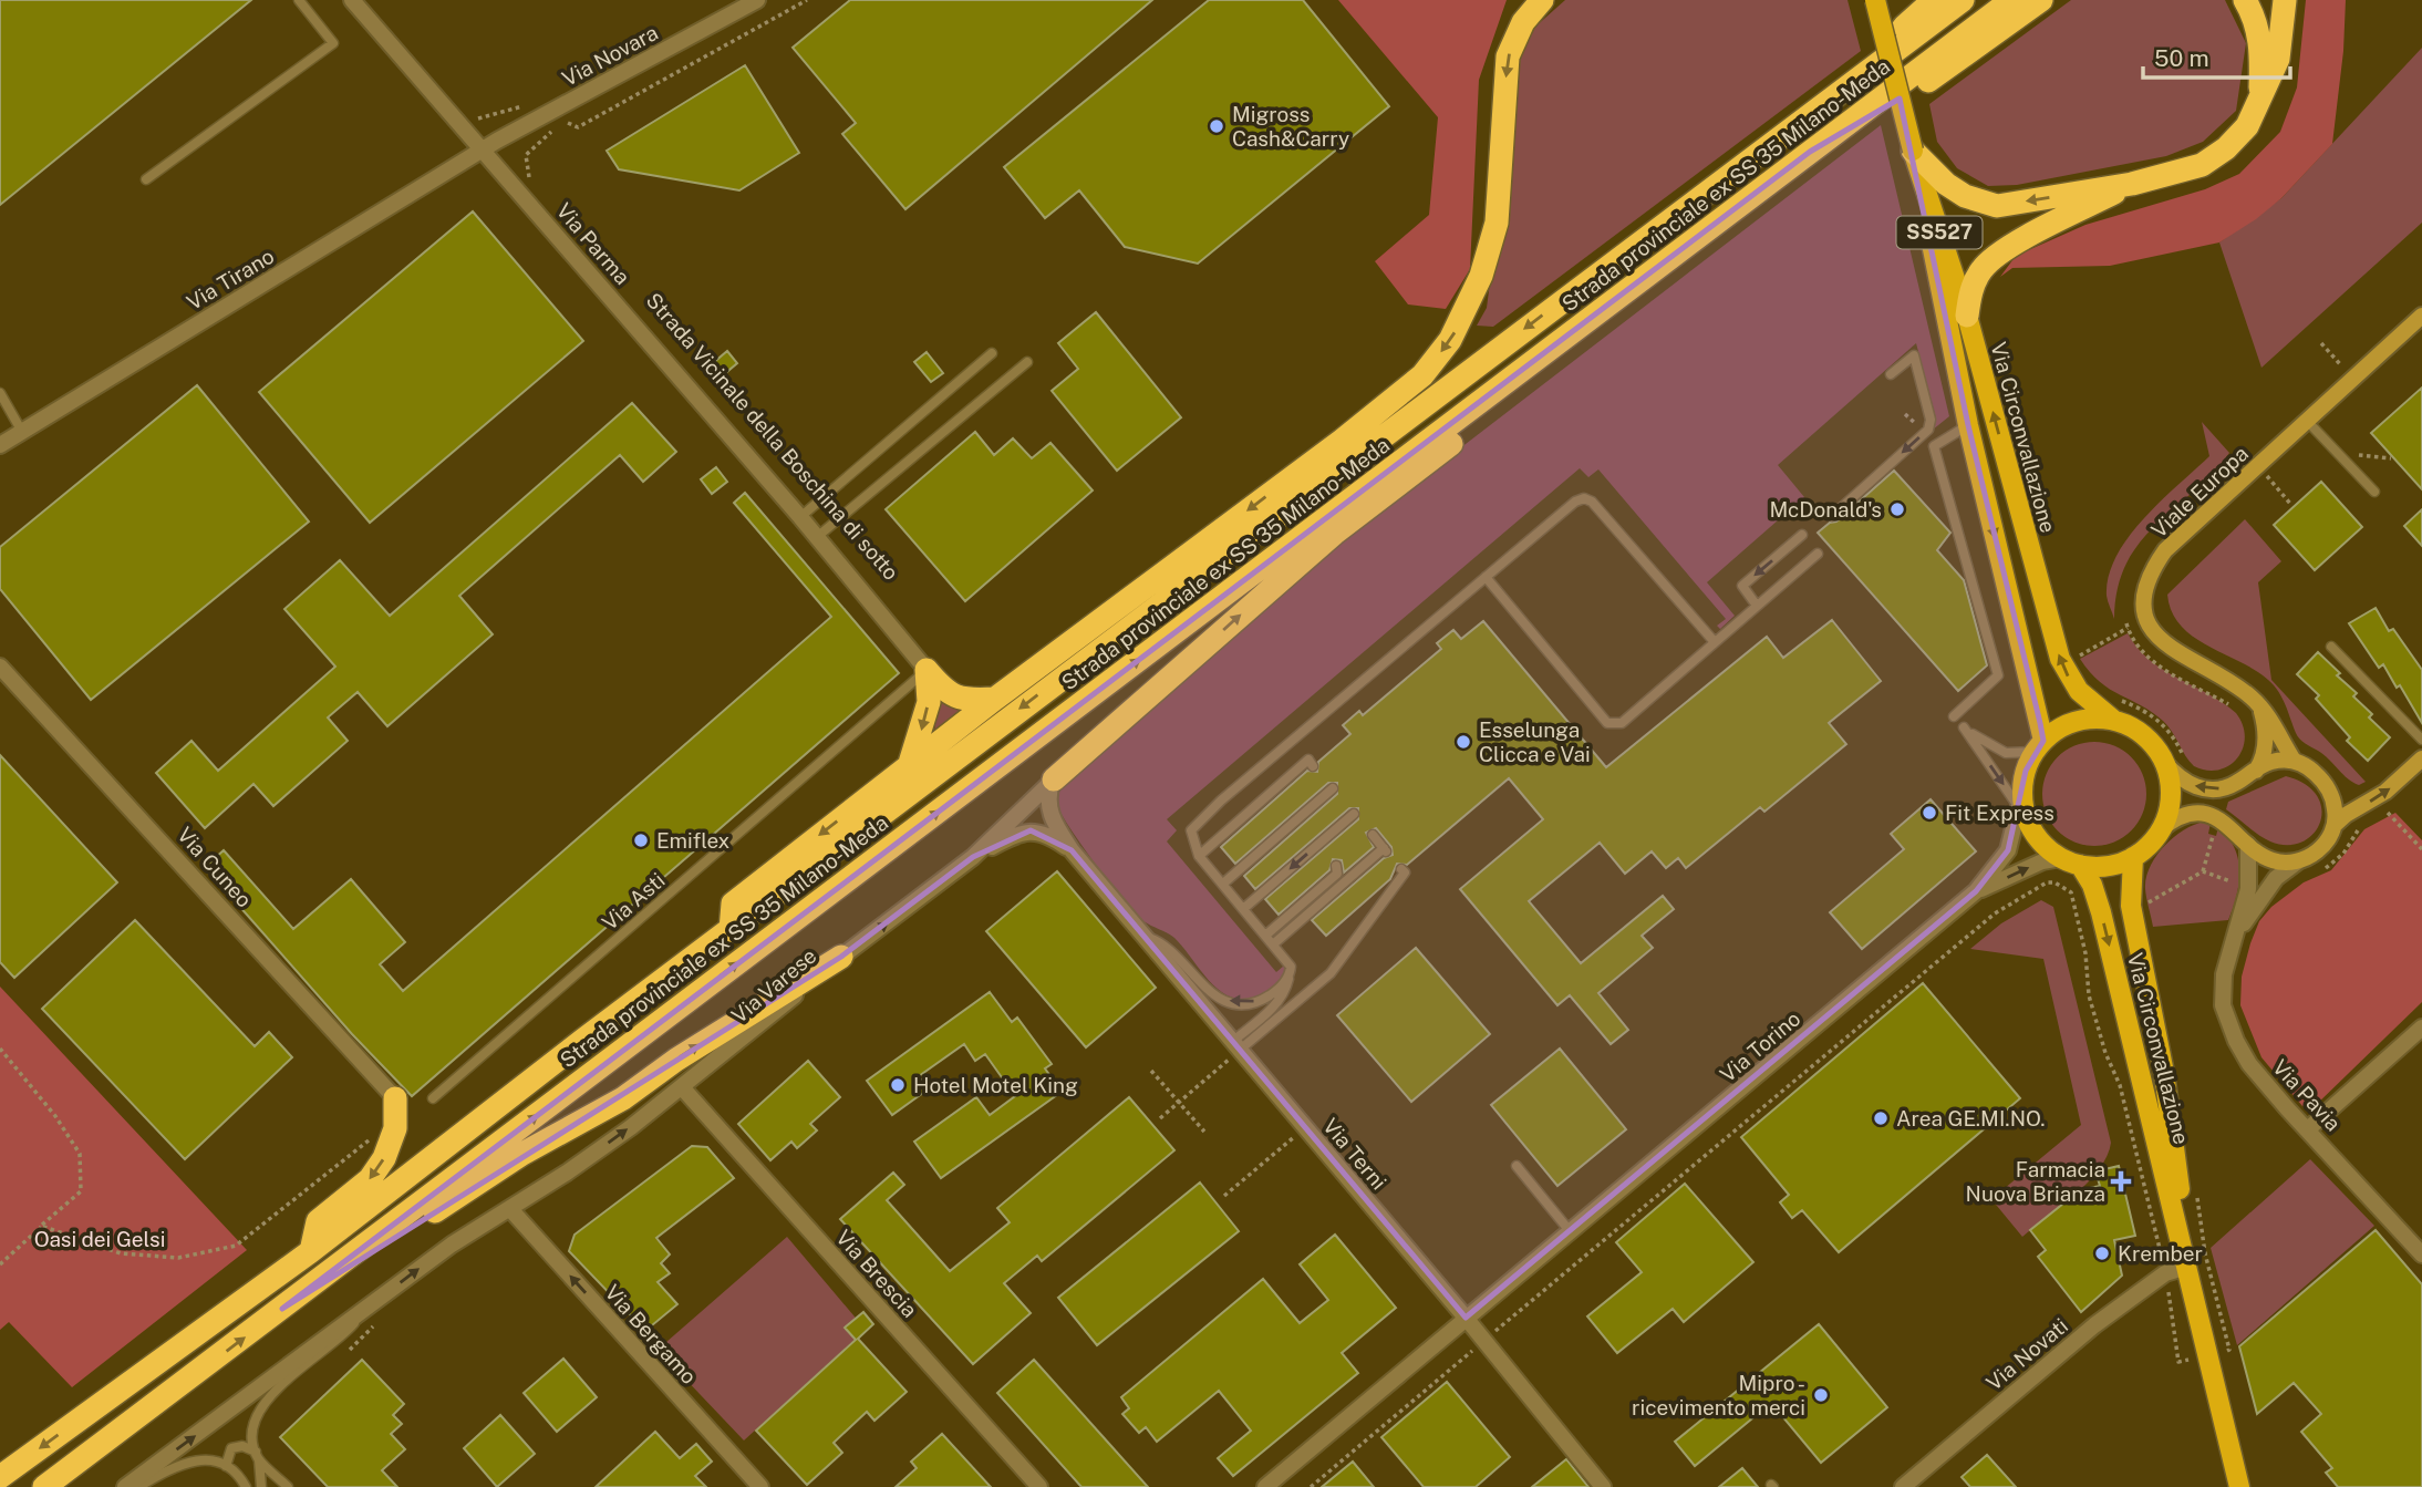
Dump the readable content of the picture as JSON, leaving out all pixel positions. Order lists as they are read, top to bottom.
{
  "streets": {
    "highway": ["Strada provinciale ex SS 35 Milano-Meda"],
    "main road": ["SS527", "Via Circonvallazione"],
    "street": [
      "Via Novara",
      "Via Parma",
      "Via Tirano",
      "Viale Europa",
      "Via Cuneo",
      "Via Varese",
      "Via Torino",
      "Via Pavia",
      "Via Terni",
      "Via Brescia",
      "Via Bergamo",
      "Via Novati"
    ],
    "lane": ["Via Asti"]
  },
  "crossings": [
    ["Via Novara", "Via Parma"],
    ["Via Novara", "Via Tirano"],
    ["Via Parma", "Via Tirano"],
    ["Via Parma", "Via Asti"],
    ["Via Circonvallazione", "Via Torino"],
    ["Via Circonvallazione", "Via Novati"],
    ["Via Varese", "Via Brescia"],
    ["Via Varese", "Via Bergamo"],
    ["Via Torino", "Via Terni"]
  ],
  "one_way": ["Via Varese", "Via Bergamo"],
  "parks": ["Oasi dei Gelsi"],
  "places": {
    "other": [
      "Migross Cash&Carry",
      "McDonald's",
      "Esselunga Clicca e Vai",
      "Fit Express",
      "Emiflex",
      "Hotel Motel King",
      "Area GE.MI.NO.",
      "Krember",
      "Mipro - ricevimento merci"
    ],
    "health": ["Farmacia Nuova Brianza"]
  },
  "scale_bar": "50 m"
}
